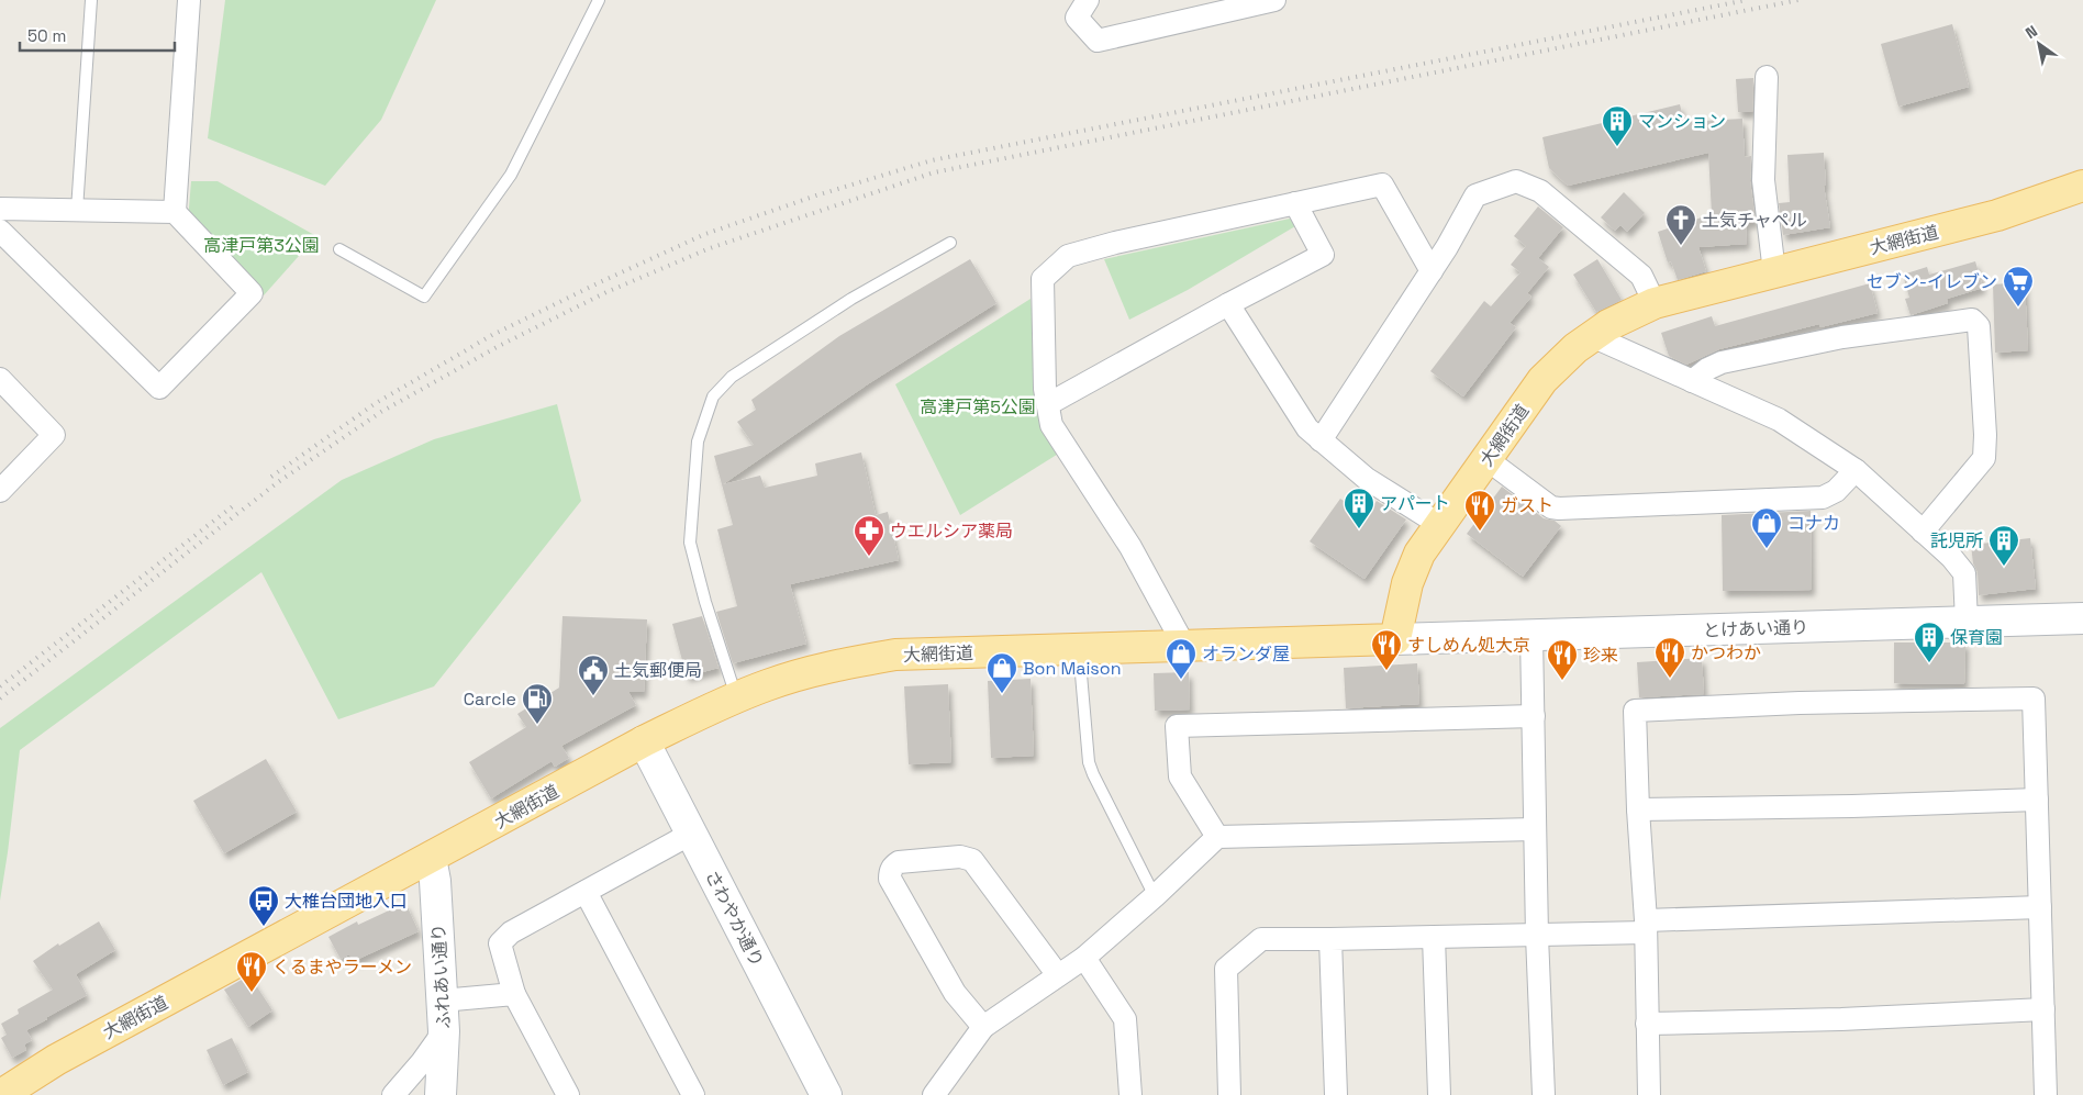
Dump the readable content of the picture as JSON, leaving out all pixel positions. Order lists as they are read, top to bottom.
{
  "streets": {
    "main road": ["大網街道"],
    "street": ["とけあい通り", "さわやか通り", "ふれあい通り"]
  },
  "crossings": [
    ["大網街道", "とけあい通り"],
    ["大網街道", "さわやか通り"],
    ["大網街道", "ふれあい通り"]
  ],
  "parks": ["高津戸第3公園", "高津戸第5公園"],
  "places": {
    "building": [
      "マンション",
      "アパート",
      "託児所",
      "保育園"
    ],
    "church": ["土気チャペル"],
    "supermarket": ["セブン-イレブン"],
    "restaurant": [
      "ガスト",
      "すしめん処大京",
      "かつわか",
      "珍来",
      "くるまやラーメン"
    ],
    "shop": ["コナカ", "オランダ屋", "Bon Maison"],
    "pharmacy": ["ウエルシア薬局"],
    "public building": ["土気郵便局"],
    "fuel station": ["Carcle"],
    "bus stop": ["大椎台団地入口"]
  },
  "scale_bar": "50 m",
  "north": "top left"
}
